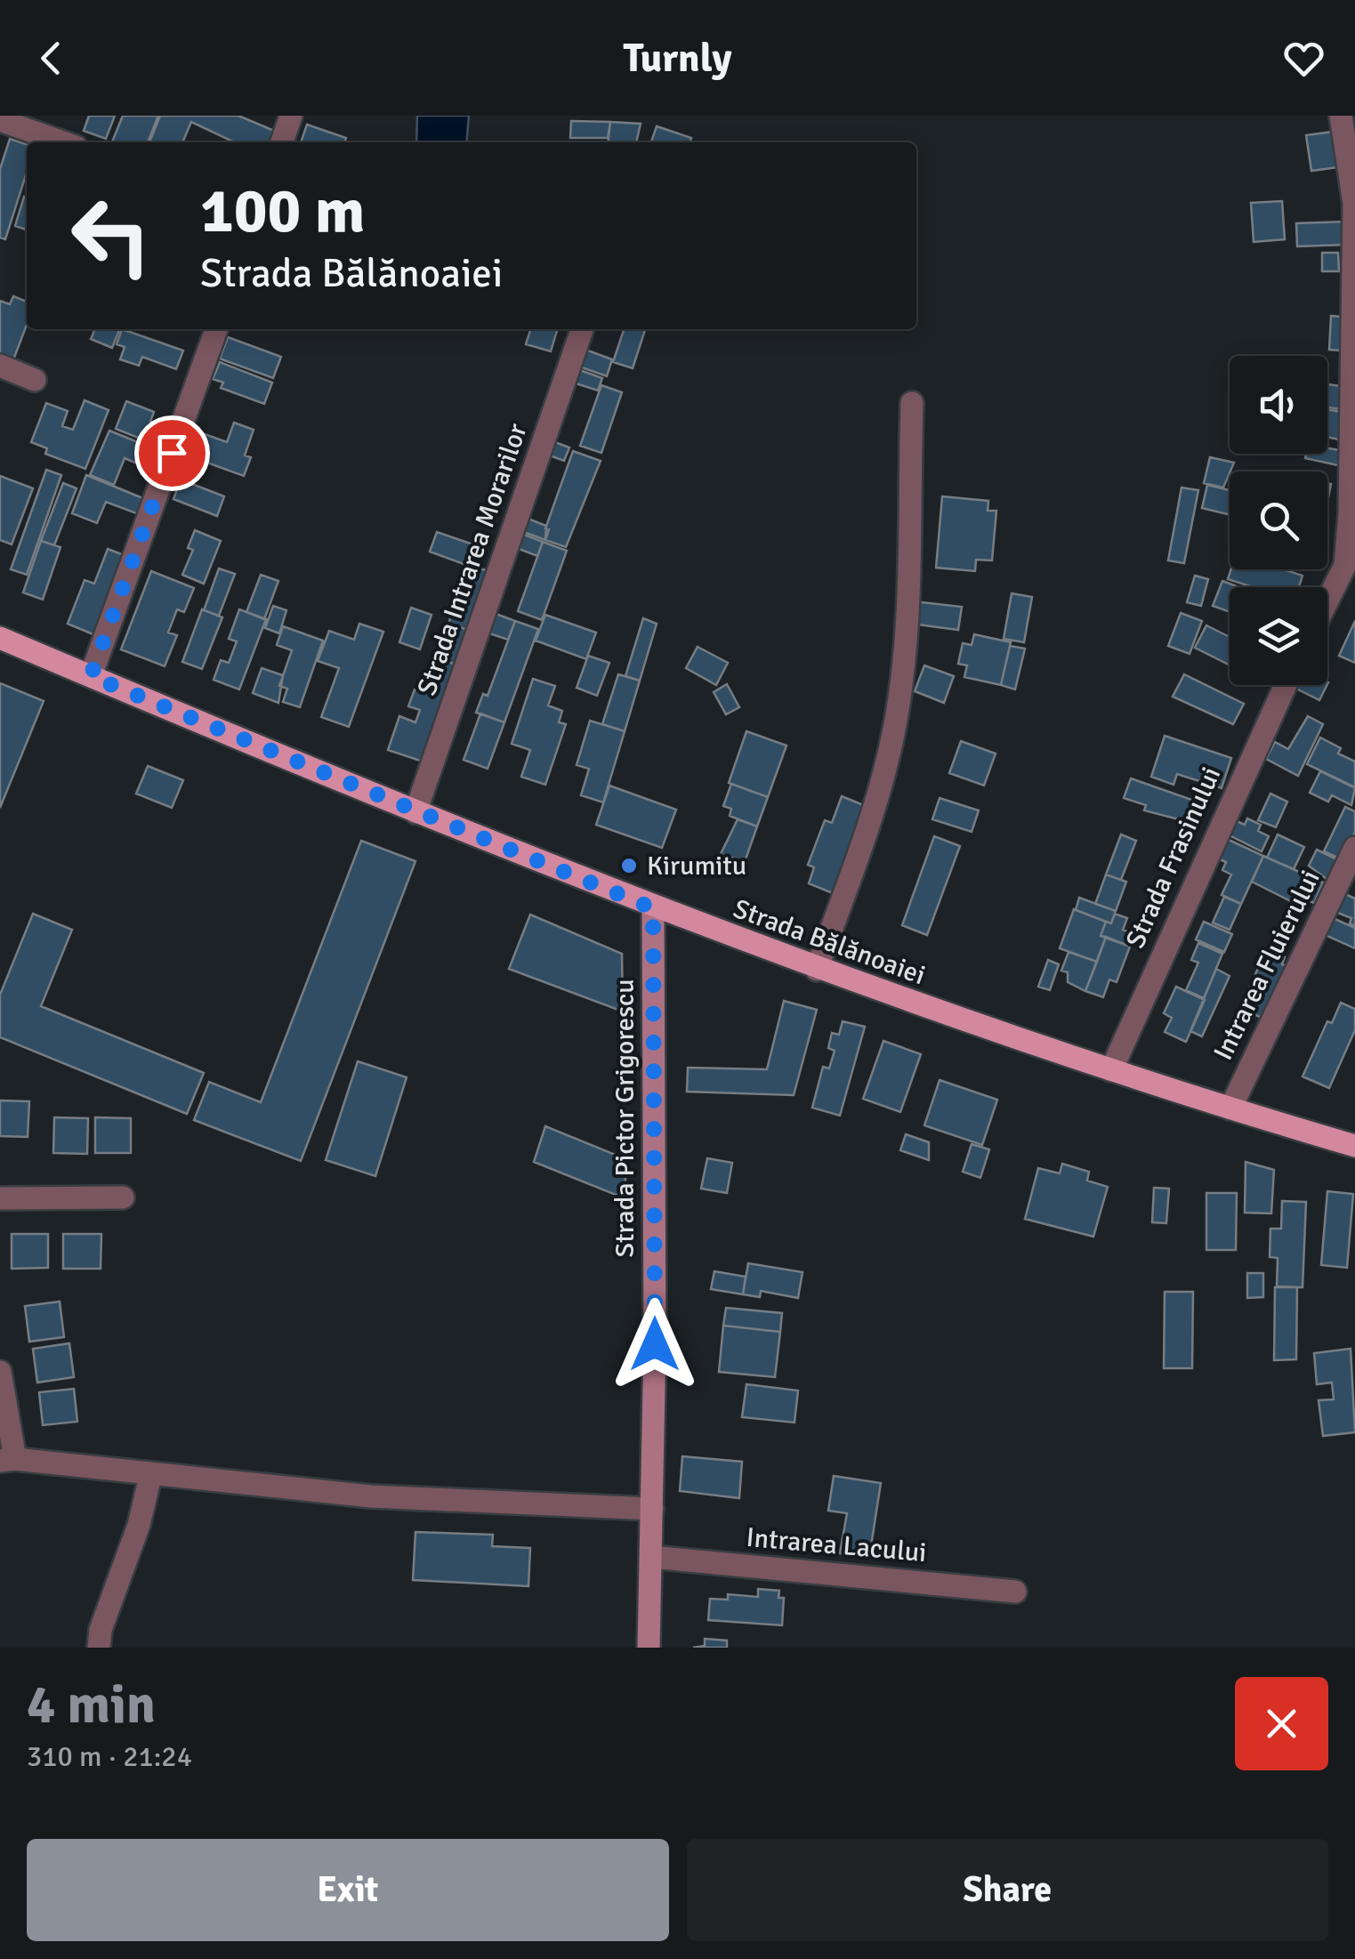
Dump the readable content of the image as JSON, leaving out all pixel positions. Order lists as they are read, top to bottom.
{
  "streets": {
    "main road": ["Strada Bălănoaiei"],
    "street": [
      "Strada Intrarea Morarilor",
      "Strada Frasinului",
      "Intrarea Fluierului",
      "Strada Pictor Grigorescu",
      "Intrarea Lacului"
    ]
  },
  "crossings": [
    ["Strada Intrarea Morarilor", "Strada Bălănoaiei"],
    ["Strada Frasinului", "Strada Bălănoaiei"],
    ["Strada Bălănoaiei", "Intrarea Fluierului"],
    ["Strada Bălănoaiei", "Strada Pictor Grigorescu"],
    ["Strada Pictor Grigorescu", "Intrarea Lacului"]
  ],
  "places": ["Kirumitu"],
  "page": {
    "header": "Turnly",
    "turn": ["100 m", "Strada Bălănoaiei"],
    "heading": ["4 min", "310 m · 21:24"],
    "buttons": ["Exit", "Share"]
  }
}
